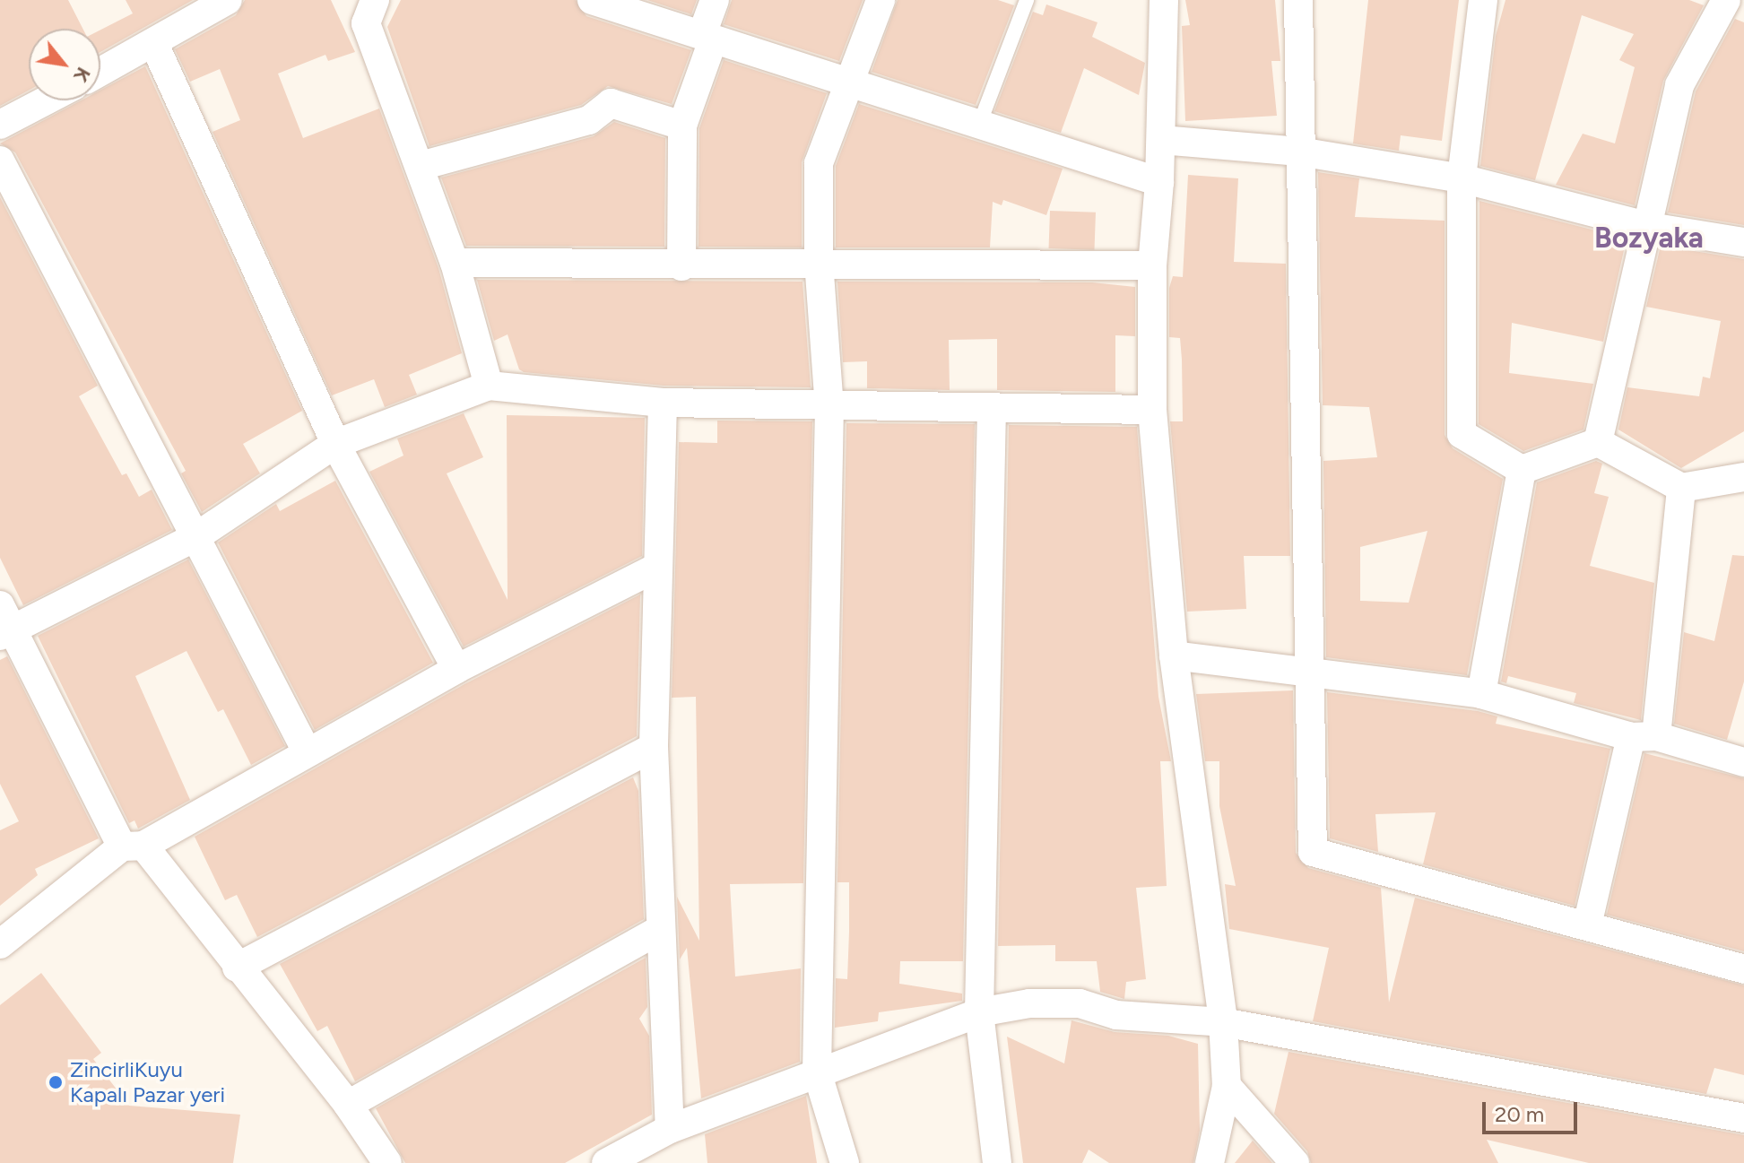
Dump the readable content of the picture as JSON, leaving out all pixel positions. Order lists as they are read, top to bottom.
{
  "districts": ["Bozyaka"],
  "places": ["ZincirliKuyu Kapalı Pazar yeri"],
  "scale_bar": "20 m",
  "north": "bottom right"
}
